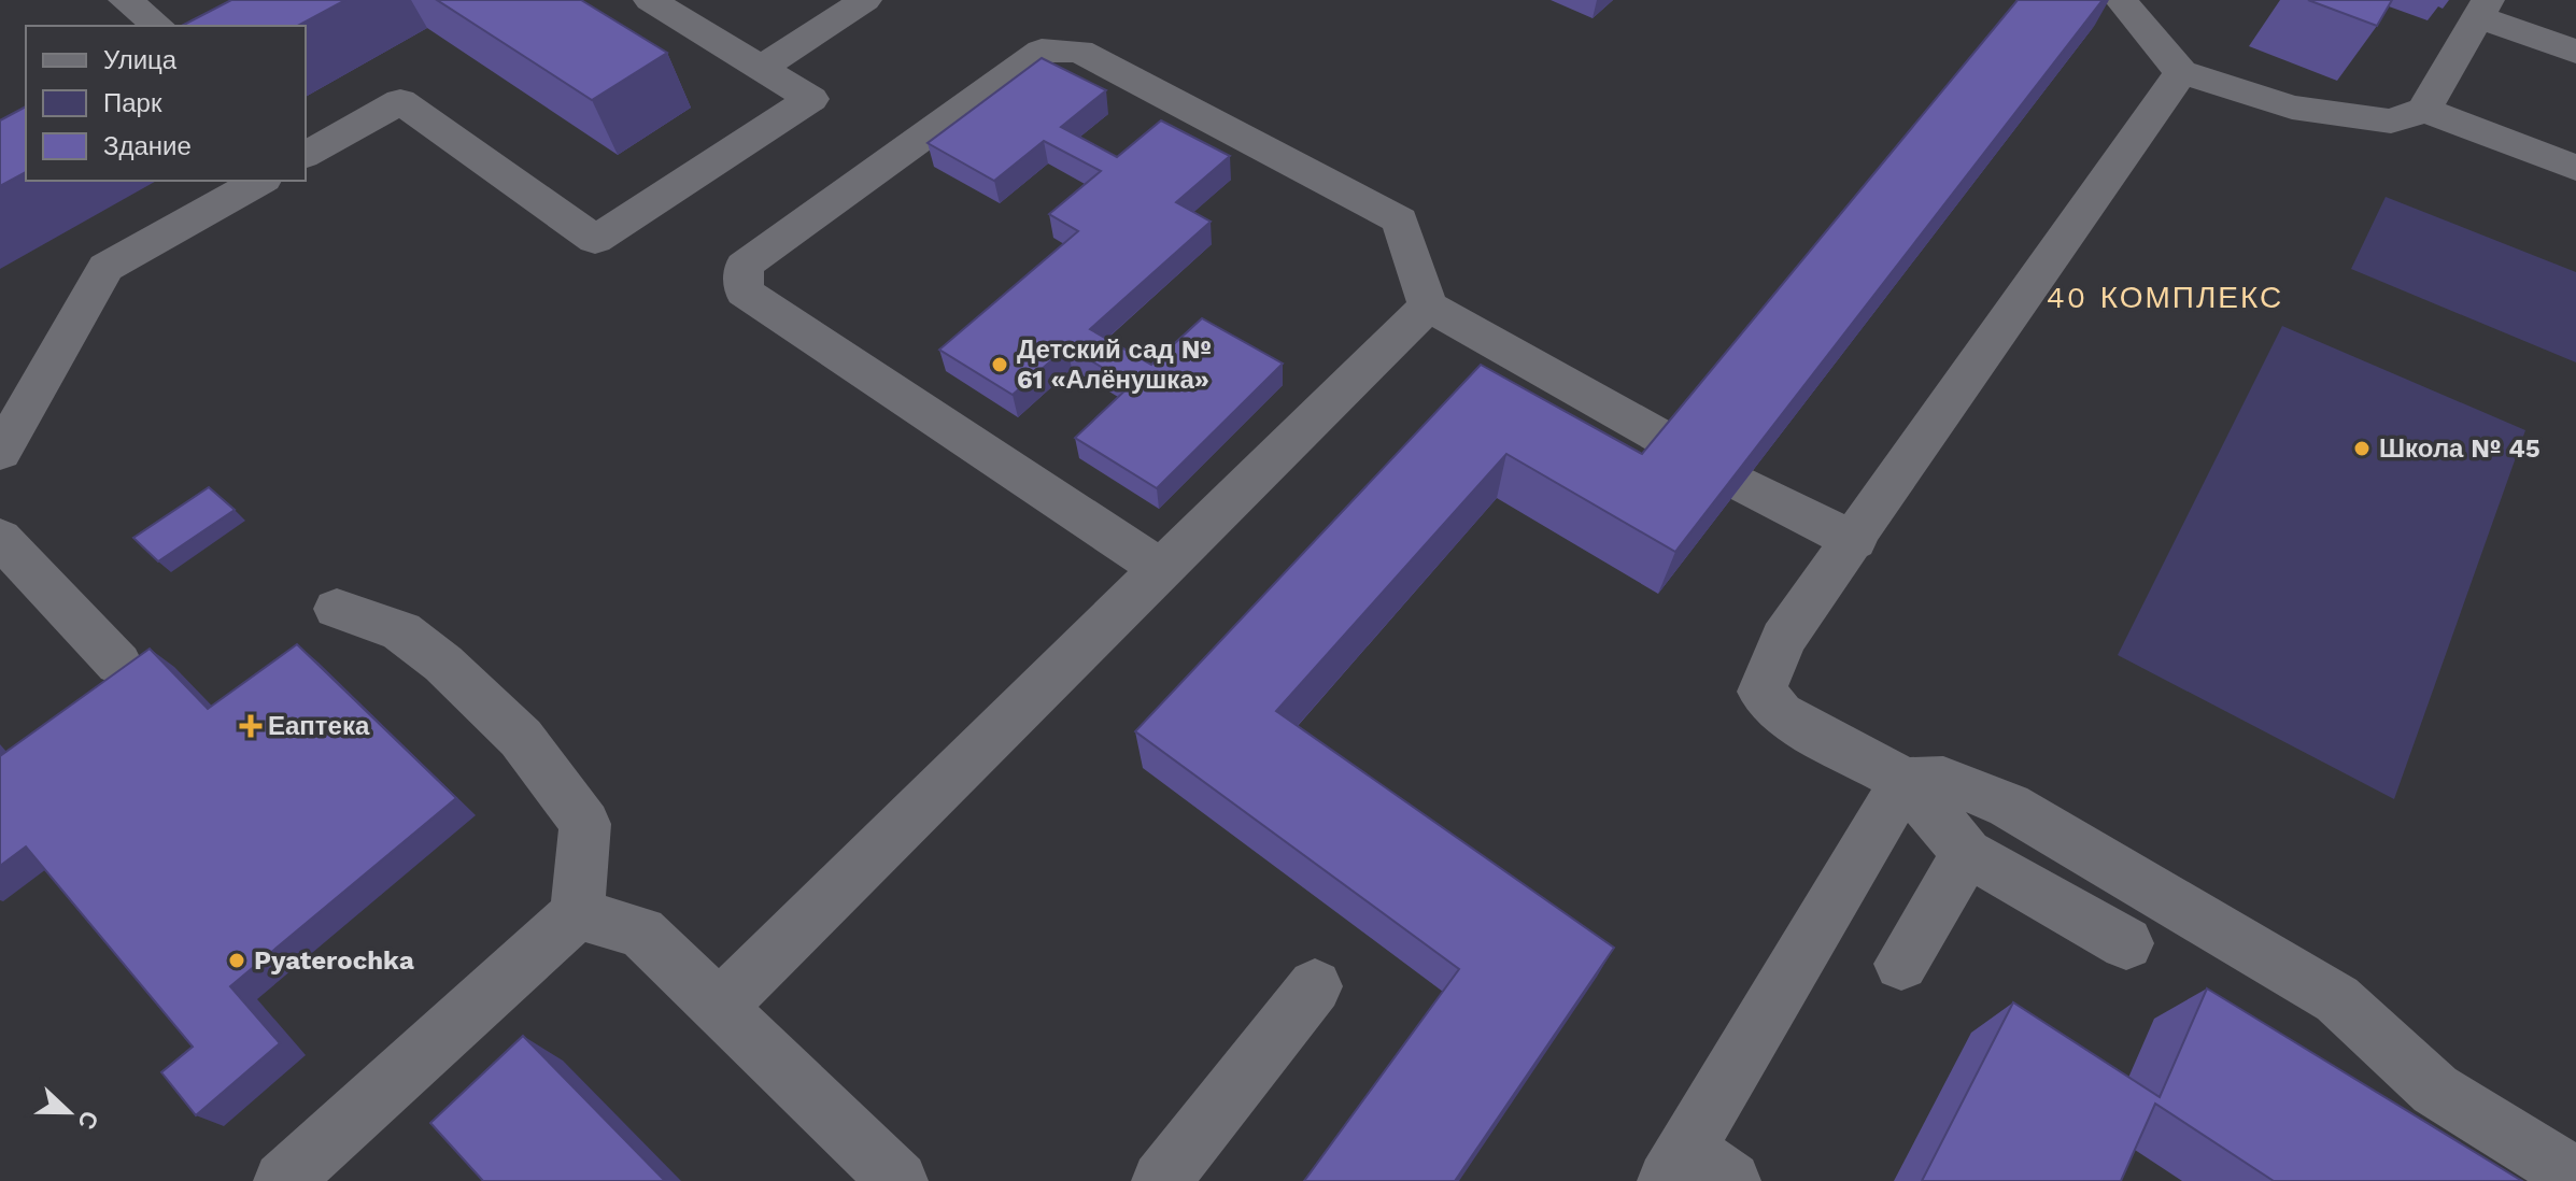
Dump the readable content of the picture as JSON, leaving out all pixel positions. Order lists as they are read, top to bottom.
{
  "districts": ["40 КОМПЛЕКС"],
  "places": {
    "other": ["Детский сад № 61 «Алёнушка»", "Школа № 45", "Pyaterochka"],
    "health": ["Еаптека"]
  },
  "legend": ["Улица", "Парк", "Здание"],
  "north": "right"
}
